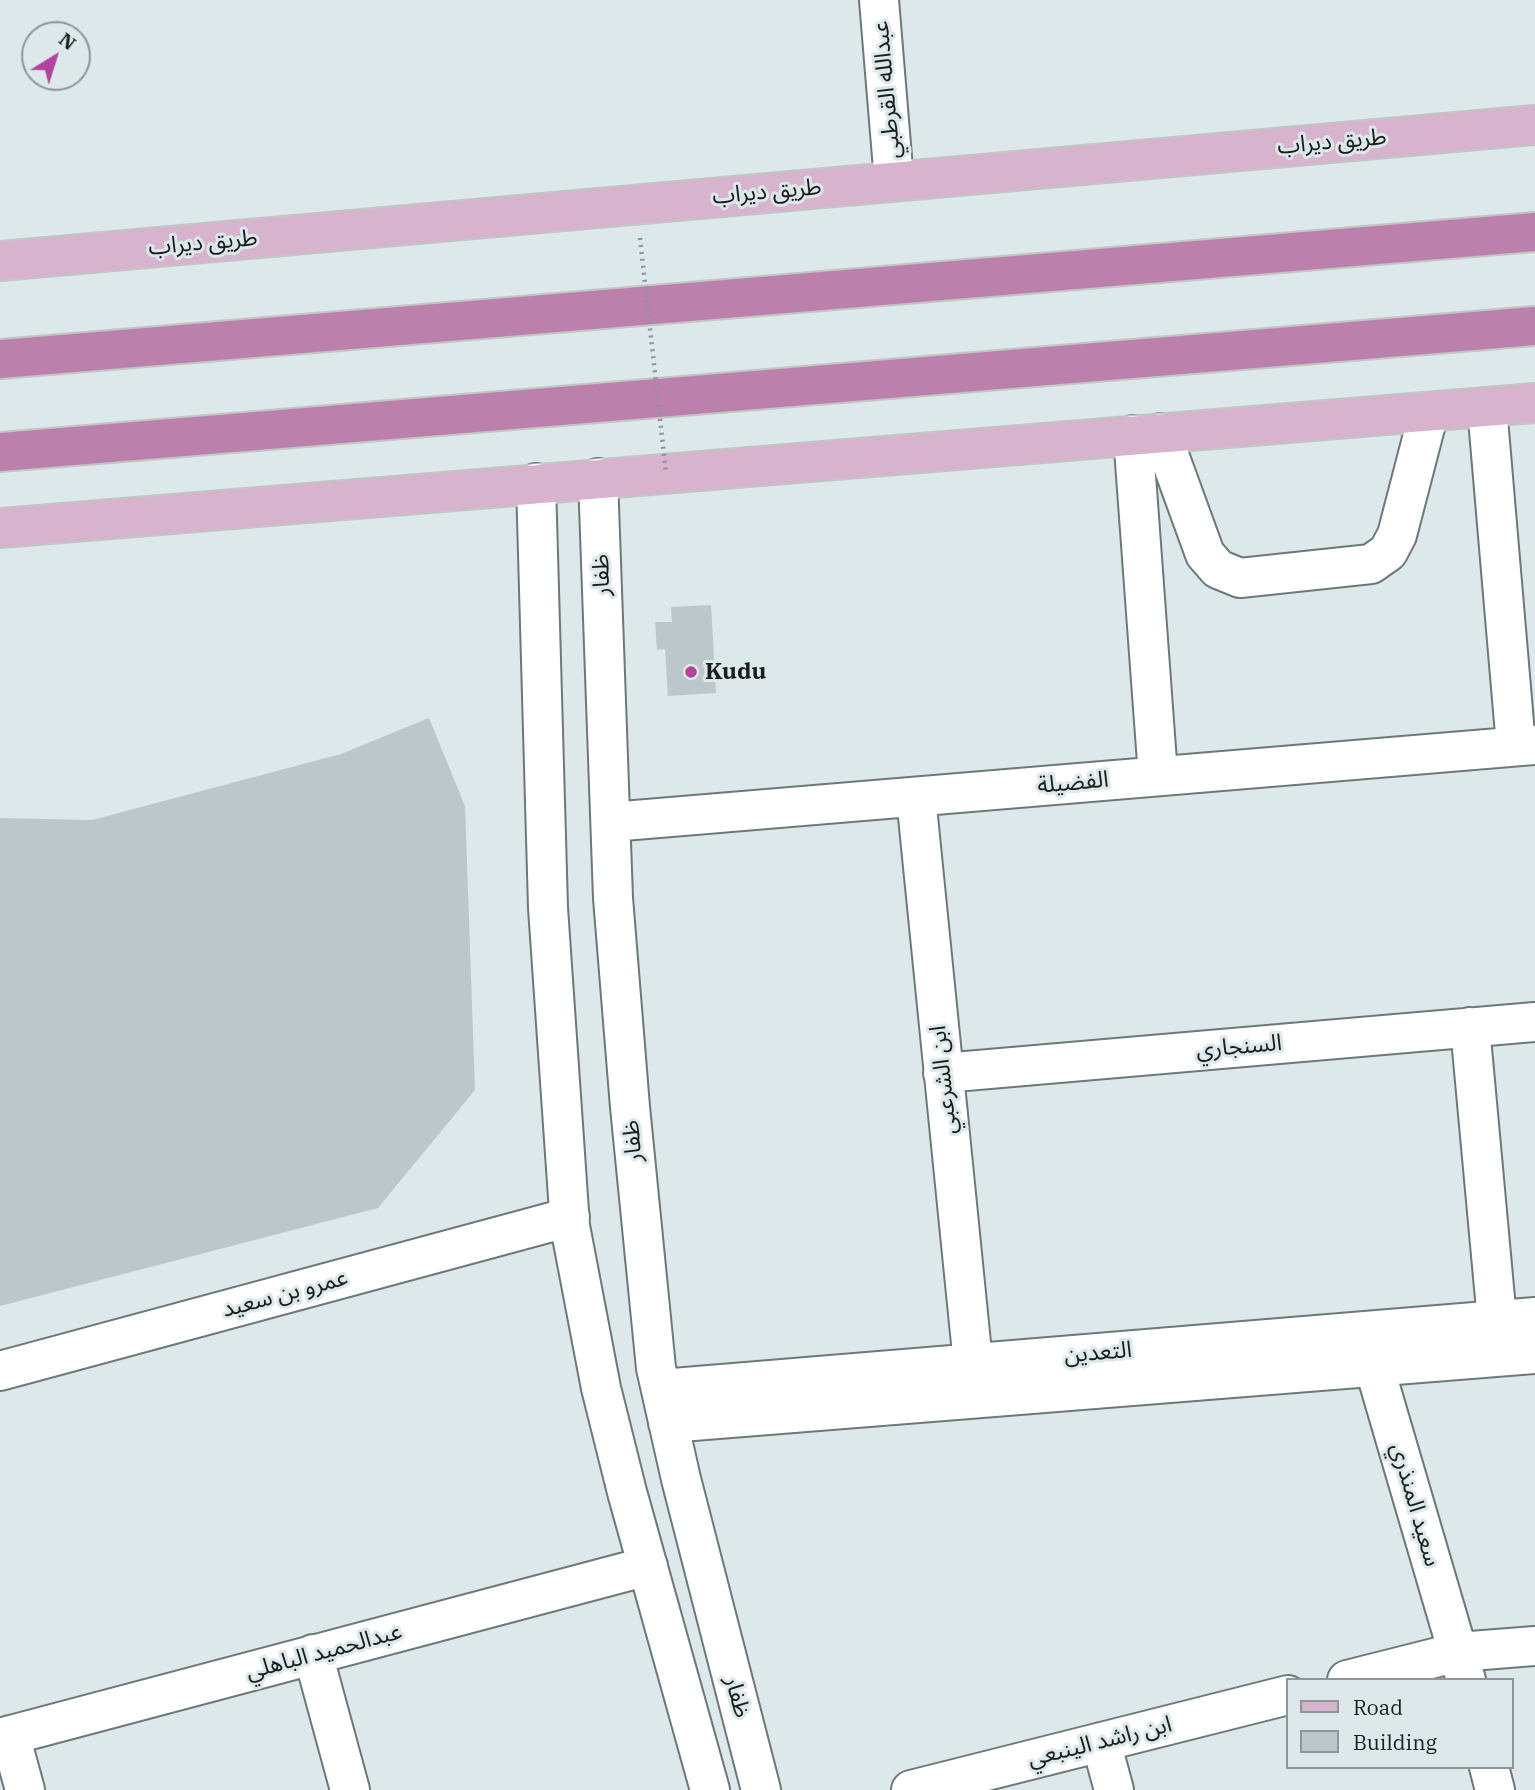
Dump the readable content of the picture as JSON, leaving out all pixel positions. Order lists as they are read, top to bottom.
{
  "streets": {
    "main road": ["طريق ديراب"],
    "street": [
      "عبدالله القرطبي",
      "ظفار",
      "الفضيلة",
      "السنجاري",
      "ابن الشرعبي",
      "عمرو بن سعيد",
      "التعدين",
      "سعيد المنذري",
      "عبدالحميد الباهلي",
      "ابن راشد الينبعي"
    ]
  },
  "crossings": [
    ["عبدالله القرطبي", "طريق ديراب"],
    ["ظفار", "الفضيلة"],
    ["ظفار", "التعدين"],
    ["الفضيلة", "ابن الشرعبي"],
    ["السنجاري", "ابن الشرعبي"],
    ["ابن الشرعبي", "التعدين"],
    ["التعدين", "سعيد المنذري"]
  ],
  "places": ["Kudu"],
  "legend": ["Road", "Building"],
  "north": "top right"
}
